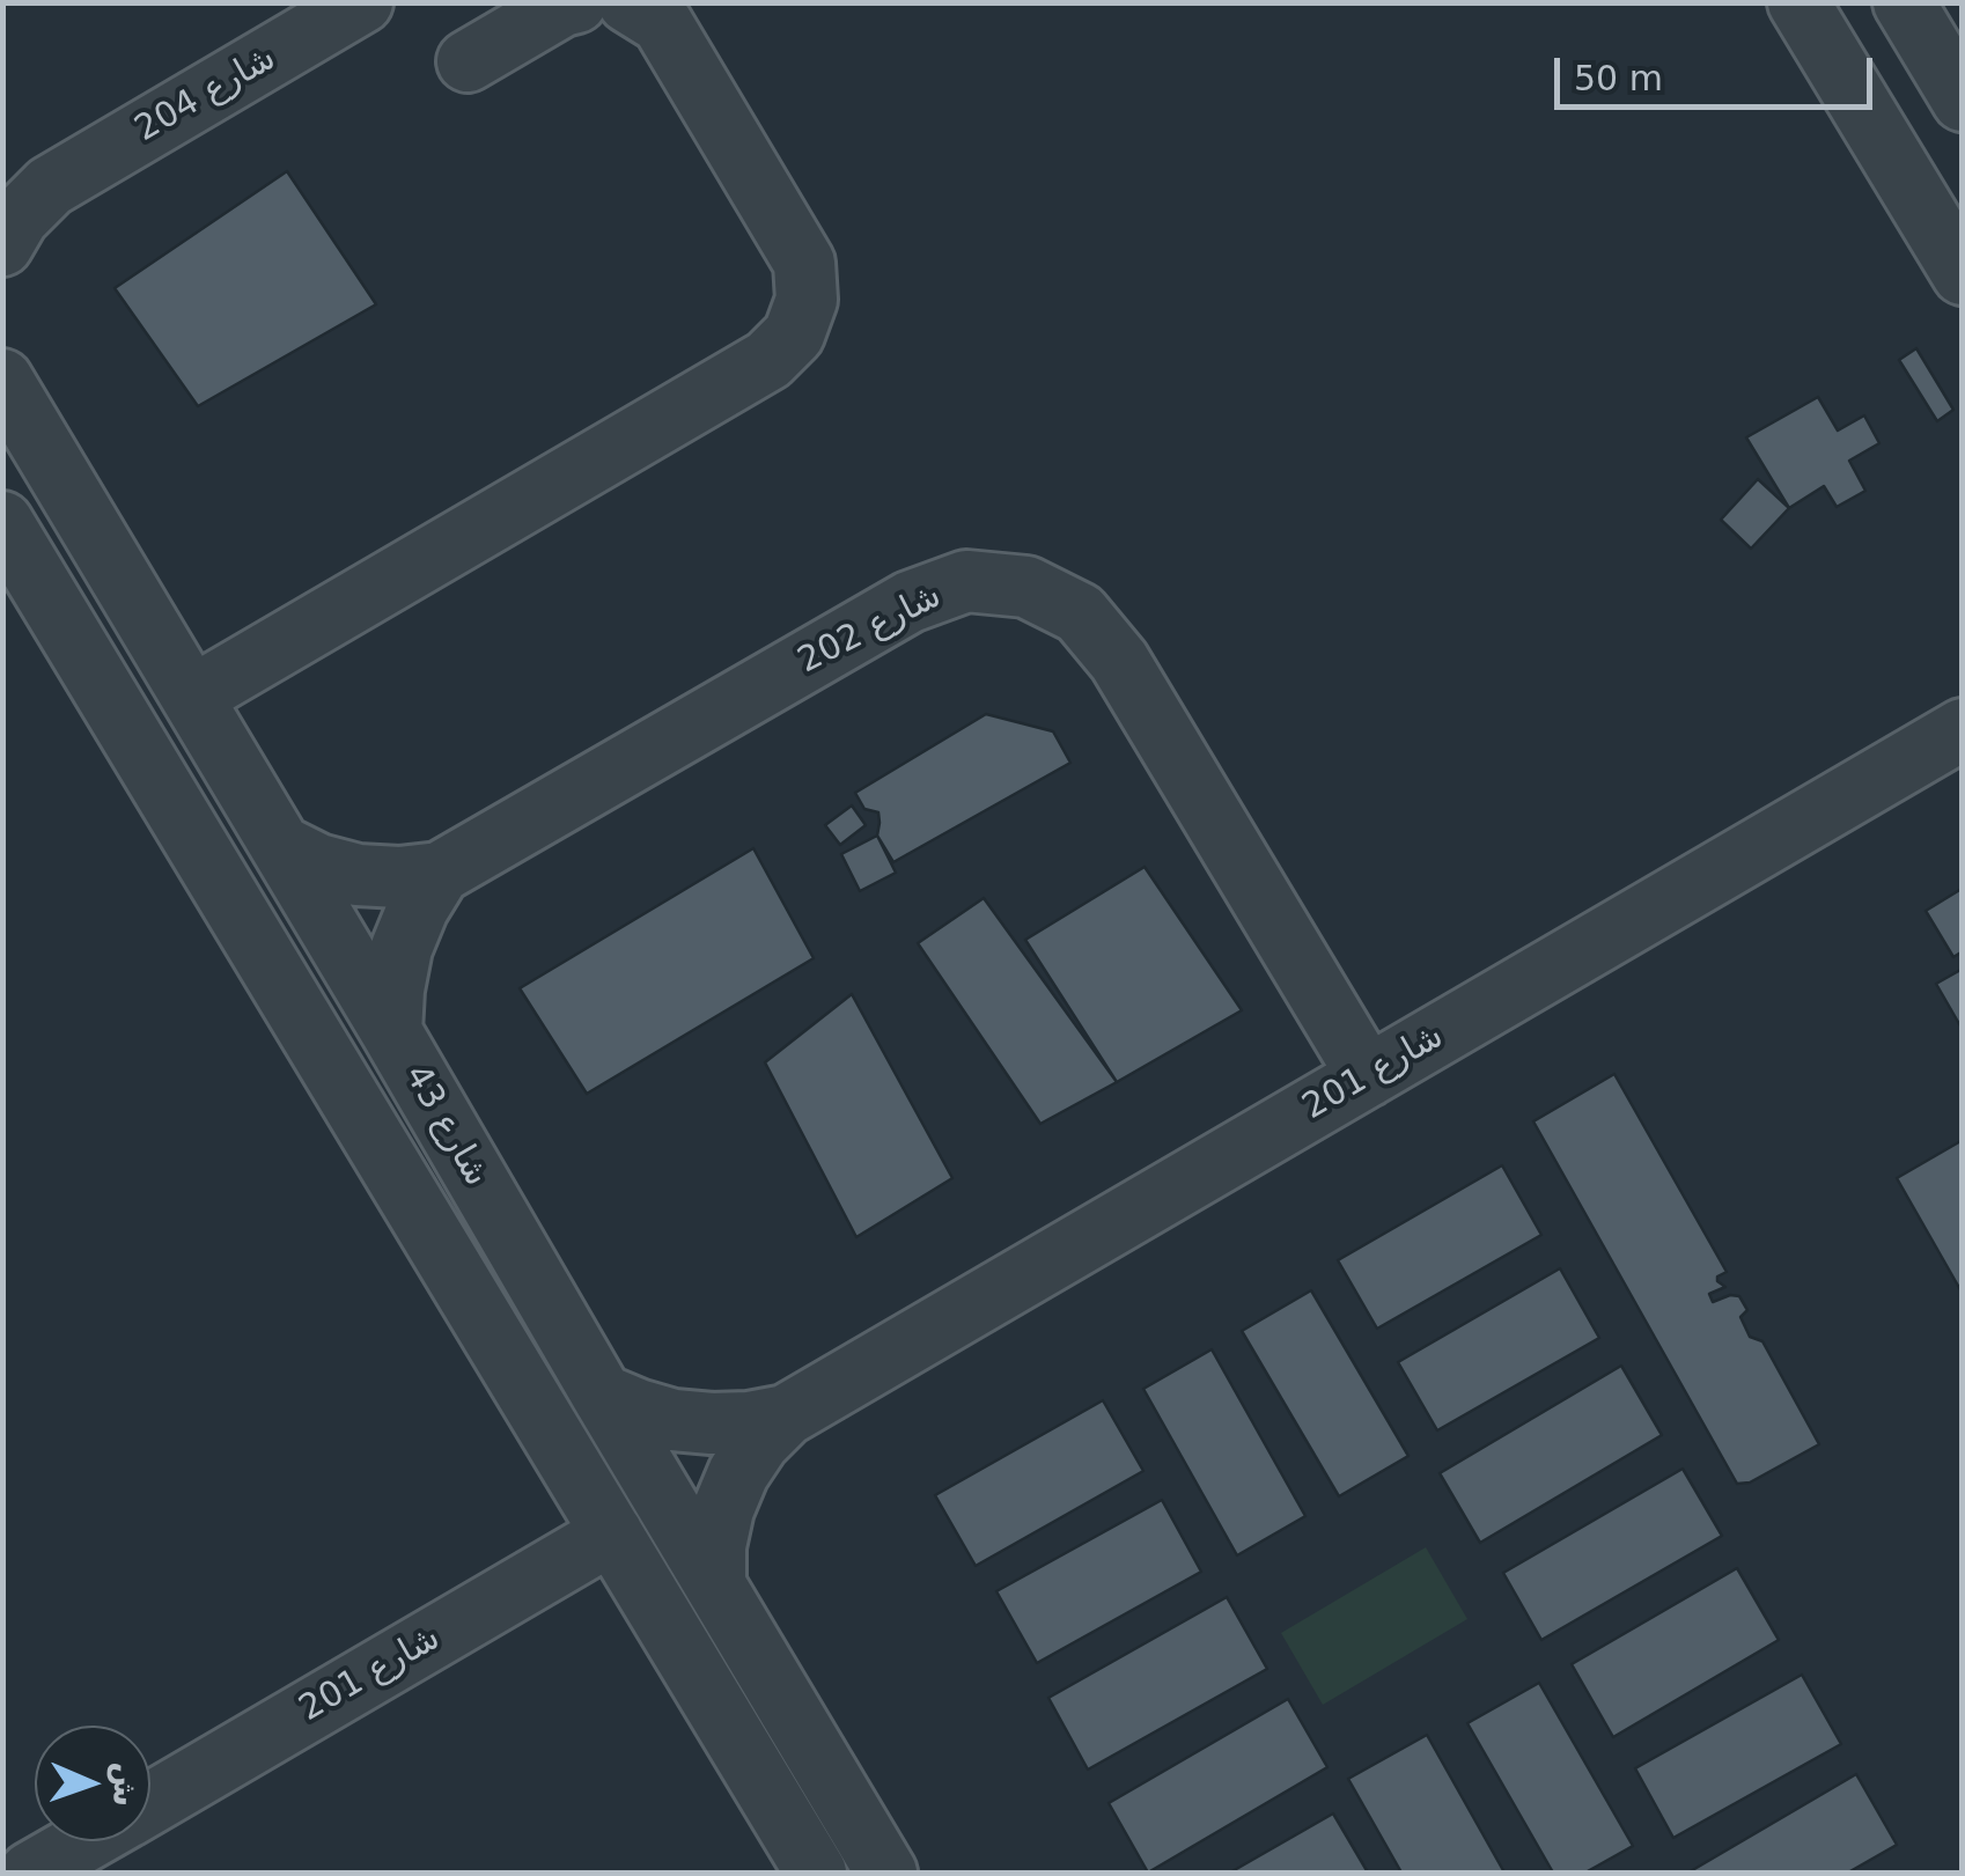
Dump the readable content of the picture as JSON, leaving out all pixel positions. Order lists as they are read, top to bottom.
{
  "streets": {
    "street": [
      "شارع 204",
      "شارع 202",
      "شارع 201",
      "شارع 43"
    ]
  },
  "crossings": [
    ["شارع 202", "شارع 201"],
    ["شارع 202", "شارع 43"],
    ["شارع 201", "شارع 43"]
  ],
  "scale_bar": "50 m",
  "north": "right"
}
